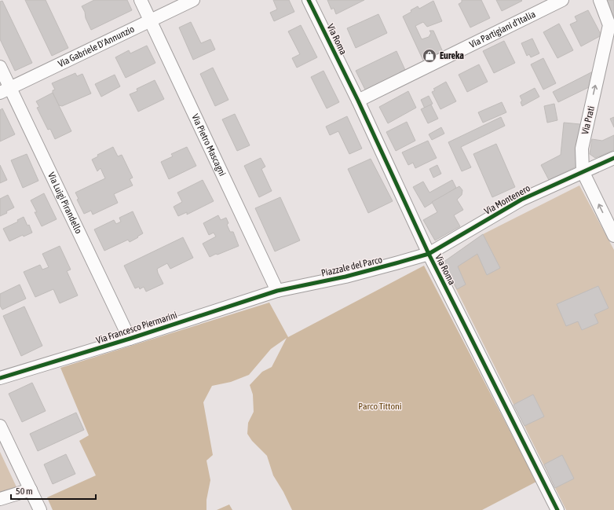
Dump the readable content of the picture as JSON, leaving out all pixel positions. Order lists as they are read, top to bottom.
{
  "streets": {
    "street": [
      "Via Partigiani d'Italia",
      "Via Roma",
      "Via Gabriele D'Annunzio",
      "Via Prati",
      "Via Pietro Mascagni",
      "Via Montenero",
      "Via Luigi Pirandello",
      "Piazzale del Parco",
      "Via Francesco Piermarini"
    ]
  },
  "crossings": [
    ["Via Partigiani d'Italia", "Via Roma"],
    ["Via Roma", "Via Montenero"],
    ["Via Roma", "Piazzale del Parco"],
    ["Via Gabriele D'Annunzio", "Via Pietro Mascagni"],
    ["Via Gabriele D'Annunzio", "Via Luigi Pirandello"],
    ["Via Prati", "Via Montenero"],
    ["Via Pietro Mascagni", "Piazzale del Parco"],
    ["Via Pietro Mascagni", "Via Francesco Piermarini"],
    ["Via Montenero", "Piazzale del Parco"],
    ["Via Luigi Pirandello", "Via Francesco Piermarini"],
    ["Piazzale del Parco", "Via Francesco Piermarini"]
  ],
  "one_way": ["Via Prati"],
  "parks": ["Parco Tittoni"],
  "places": {
    "shop": ["Eureka"]
  },
  "scale_bar": "50 m"
}
